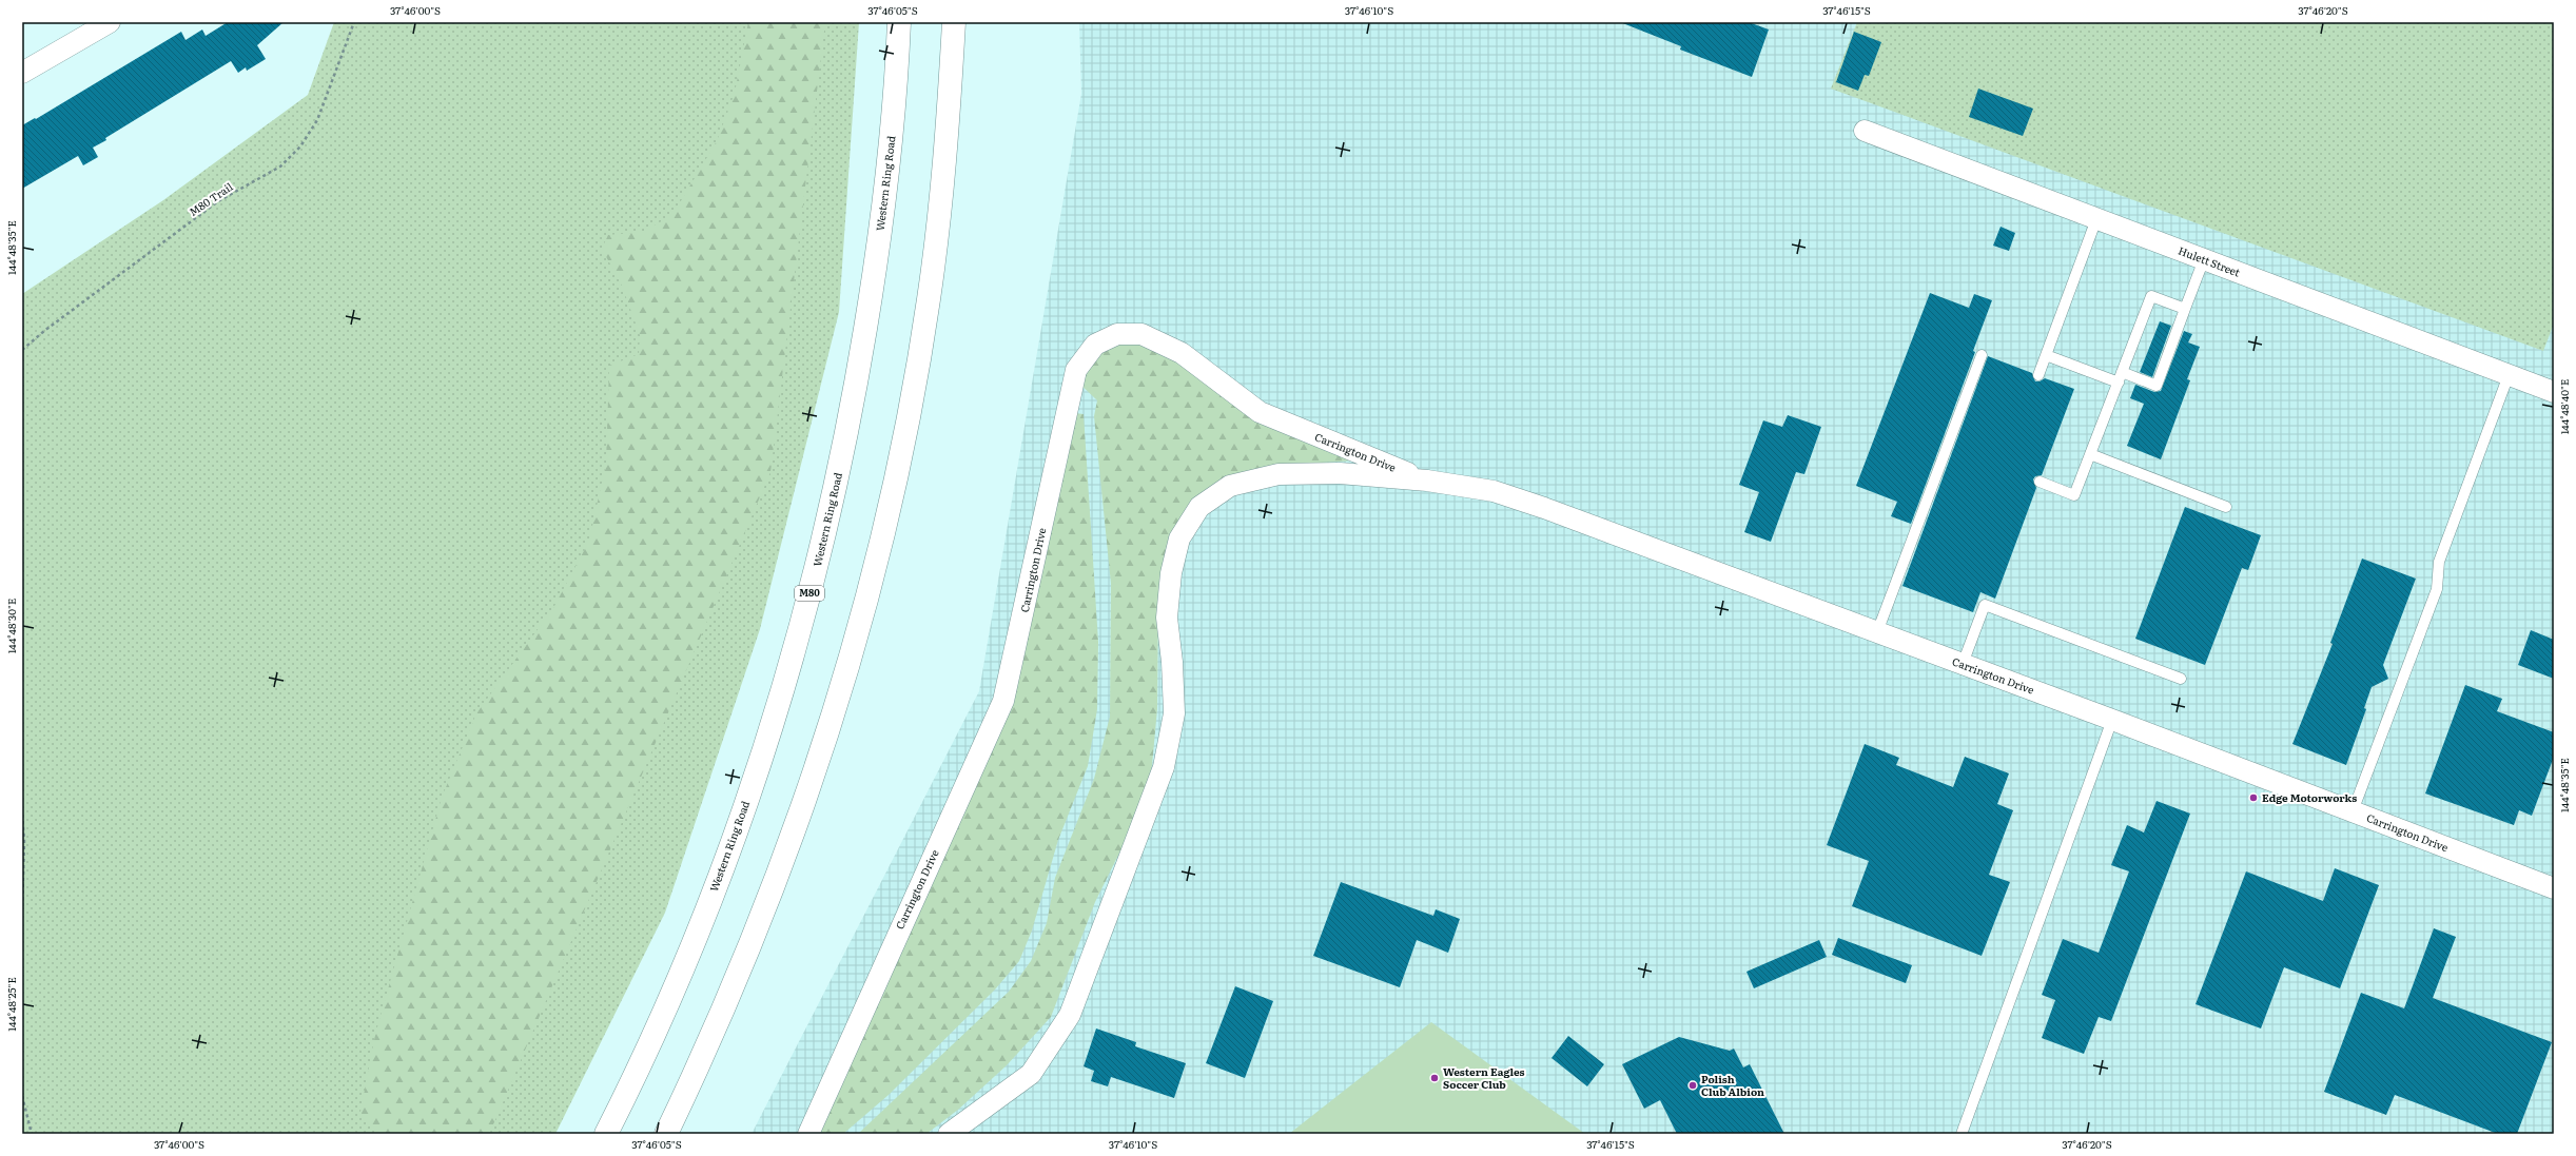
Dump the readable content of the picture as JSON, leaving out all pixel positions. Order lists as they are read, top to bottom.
{
  "streets": {
    "highway": ["Western Ring Road", "M80"],
    "street": ["Hulett Street", "Carrington Drive"],
    "path": ["M80 Trail"]
  },
  "places": ["Edge Motorworks", "Western Eagles Soccer Club", "Polish Club Albion"],
  "coordinates": [
    "37°46'00\"S",
    "37°46'05\"S",
    "37°46'10\"S",
    "37°46'15\"S",
    "37°46'20\"S",
    "144°48'35\"E",
    "144°48'40\"E",
    "144°48'30\"E",
    "144°48'25\"E"
  ]
}
